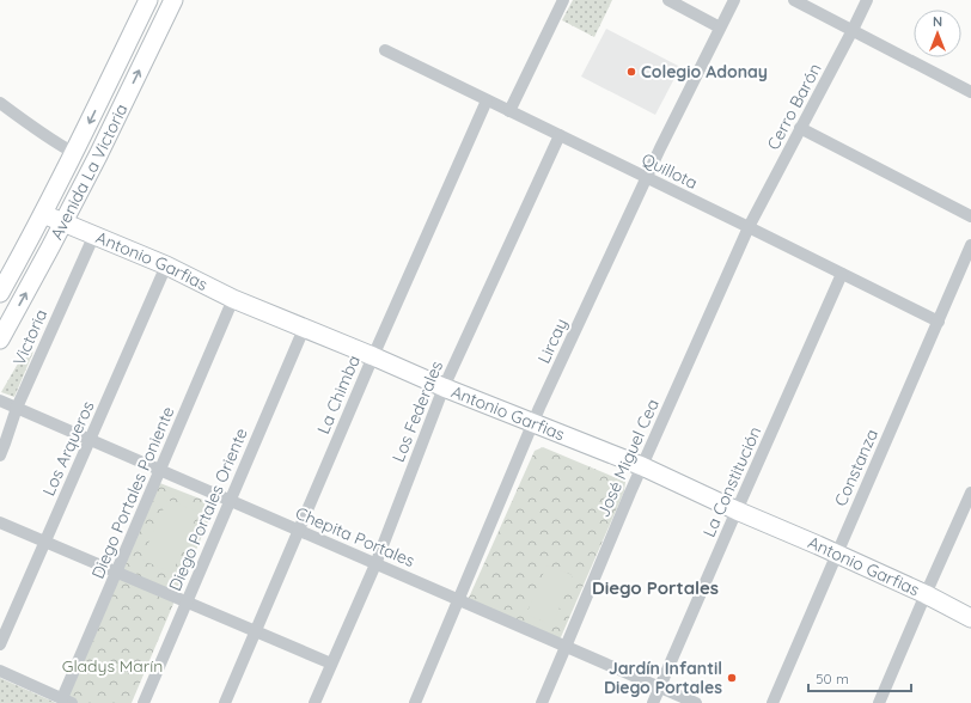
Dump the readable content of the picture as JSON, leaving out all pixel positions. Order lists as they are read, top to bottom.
{
  "streets": {
    "street": [
      "Cerro Barón",
      "Avenida La Victoria",
      "Quillota",
      "Antonio Garfias",
      "Victoria",
      "Lircay",
      "La Chimba",
      "Los Federales",
      "Los Arqueros",
      "José Miguel Cea",
      "Constanza",
      "La Constitución",
      "Diego Portales Poniente",
      "Diego Portales Oriente",
      "Chepita Portales"
    ]
  },
  "crossings": [
    ["Cerro Barón", "Quillota"],
    ["Cerro Barón", "José Miguel Cea"],
    ["Avenida La Victoria", "Antonio Garfias"],
    ["Quillota", "Lircay"],
    ["Quillota", "La Chimba"],
    ["Quillota", "Los Federales"],
    ["Quillota", "José Miguel Cea"],
    ["Quillota", "Constanza"],
    ["Quillota", "La Constitución"],
    ["Antonio Garfias", "Victoria"],
    ["Antonio Garfias", "Lircay"],
    ["Antonio Garfias", "La Chimba"],
    ["Antonio Garfias", "Los Federales"],
    ["Antonio Garfias", "Los Arqueros"],
    ["Antonio Garfias", "José Miguel Cea"],
    ["Antonio Garfias", "Constanza"],
    ["Antonio Garfias", "La Constitución"],
    ["Antonio Garfias", "Diego Portales Poniente"],
    ["Antonio Garfias", "Diego Portales Oriente"],
    ["Victoria", "Chepita Portales"],
    ["Lircay", "Chepita Portales"],
    ["La Chimba", "Chepita Portales"],
    ["Los Federales", "Chepita Portales"],
    ["Los Arqueros", "Chepita Portales"],
    ["José Miguel Cea", "Chepita Portales"],
    ["La Constitución", "Chepita Portales"],
    ["Diego Portales Poniente", "Chepita Portales"],
    ["Diego Portales Oriente", "Chepita Portales"]
  ],
  "districts": ["Diego Portales"],
  "parks": ["Gladys Marín"],
  "places": ["Colegio Adonay", "Jardín Infantil Diego Portales"],
  "scale_bar": "50 m",
  "north": "top"
}
